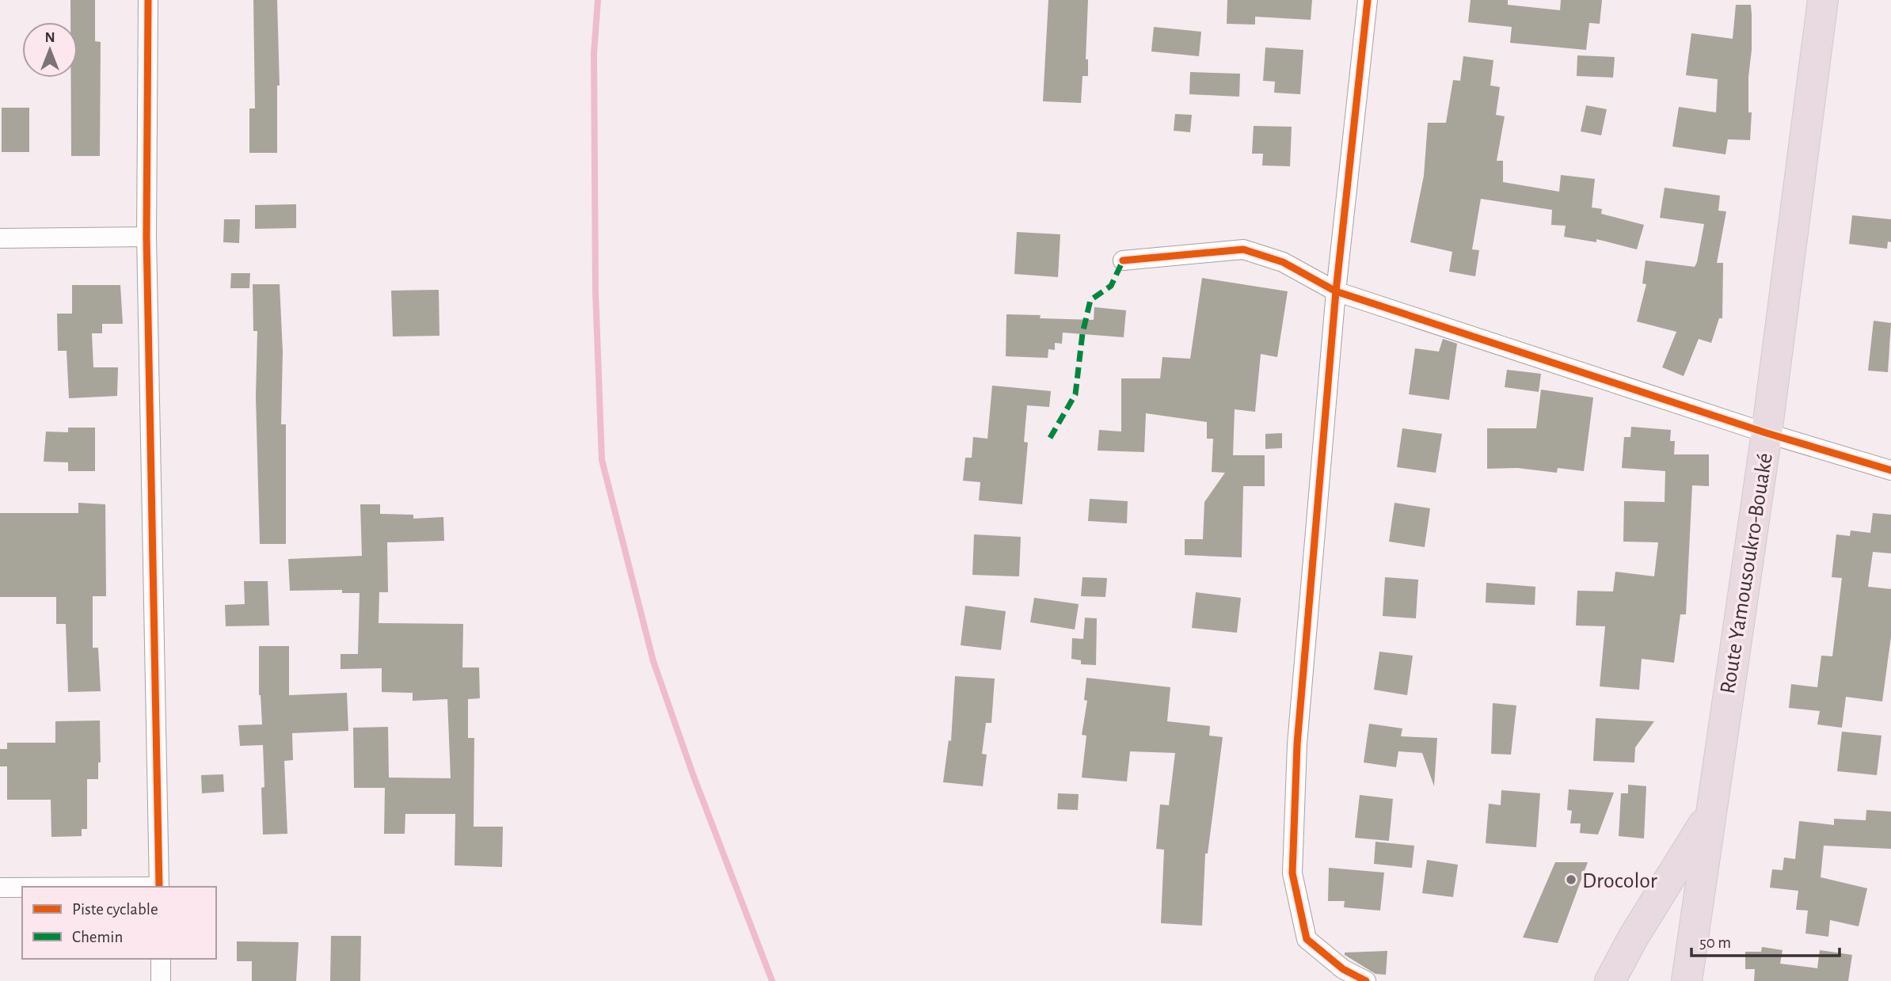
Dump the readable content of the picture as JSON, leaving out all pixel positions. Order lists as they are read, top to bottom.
{
  "streets": {
    "highway": ["Route Yamousoukro-Bouaké"]
  },
  "places": ["Drocolor"],
  "legend": ["Piste cyclable", "Chemin"],
  "scale_bar": "50 m",
  "north": "top"
}
